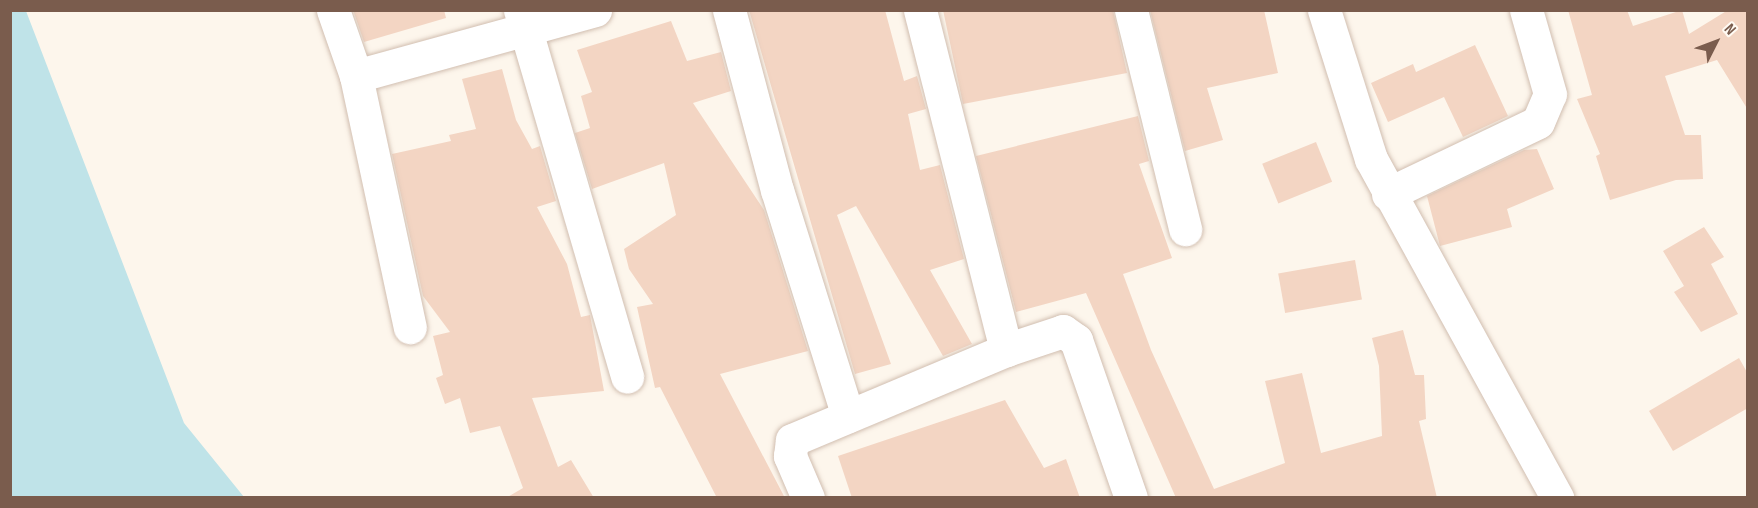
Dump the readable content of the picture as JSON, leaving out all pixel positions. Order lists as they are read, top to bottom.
{
  "north": "top right"
}
